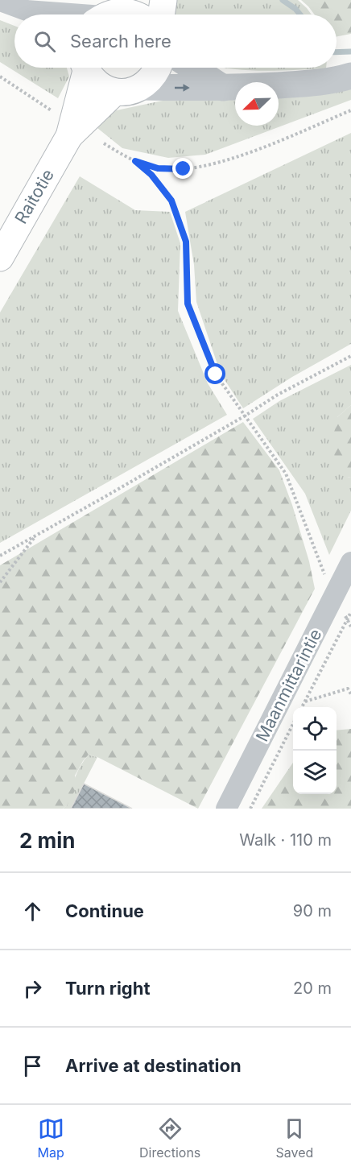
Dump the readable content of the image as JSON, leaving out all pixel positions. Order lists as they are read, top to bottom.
{
  "streets": {
    "main road": ["Raitotie"],
    "street": ["Maanmittarintie"]
  },
  "north": "bottom left",
  "page": {
    "search": "Search here",
    "heading": ["2 min", "Walk · 110 m"],
    "list": [
      ["Continue", "90 m"],
      ["Turn right", "20 m"],
      "Arrive at destination"
    ],
    "nav": ["Map", "Directions", "Saved"]
  }
}
